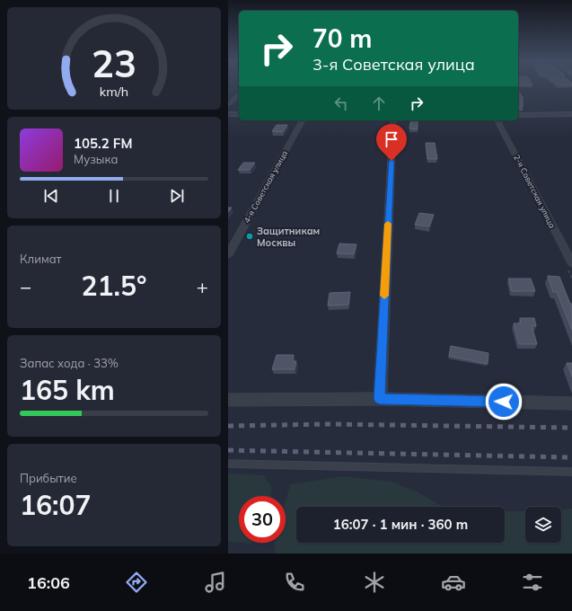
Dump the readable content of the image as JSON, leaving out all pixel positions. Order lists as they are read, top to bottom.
{
  "streets": {
    "street": ["4-я Советская улица", "2-я Советская улица"]
  },
  "places": ["Защитникам Москвы"],
  "page": {
    "turn": ["70 m", "3-я Советская улица"],
    "song": ["105.2 FM", "Музыка"],
    "tile": [
      "Климат",
      ["Запас хода · 33%", "165 km"],
      ["Прибытие", "16:07"]
    ],
    "heat": ["−", "21.5°", "+"],
    "limit": "30",
    "trip": "16:07 · 1 мин · 360 m",
    "tabs": "16:06",
    "gauge": ["23", "km/h"]
  }
}
